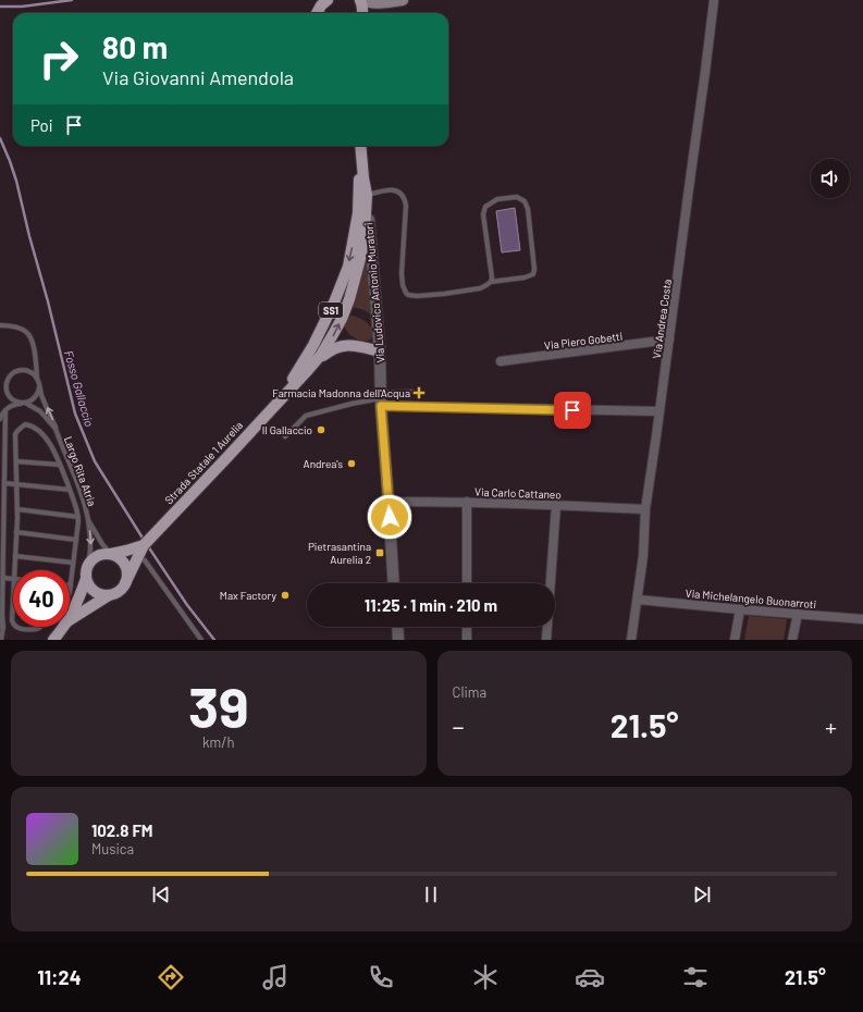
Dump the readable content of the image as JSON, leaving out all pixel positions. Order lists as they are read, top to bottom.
{
  "streets": {
    "main road": ["SS1", "Strada Statale 1 Aurelia"],
    "street": [
      "Via Ludovico Antonio Muratori",
      "Via Andrea Costa",
      "Via Piero Gobetti",
      "Via Carlo Cattaneo",
      "Via Michelangelo Buonarroti"
    ],
    "lane": ["Largo Rita Atria"]
  },
  "crossings": [
    ["Via Ludovico Antonio Muratori", "Strada Statale 1 Aurelia"],
    ["Via Ludovico Antonio Muratori", "Via Carlo Cattaneo"],
    ["SS1", "Strada Statale 1 Aurelia"],
    ["SS1", "Largo Rita Atria"],
    ["Via Andrea Costa", "Via Piero Gobetti"],
    ["Via Andrea Costa", "Via Carlo Cattaneo"],
    ["Via Andrea Costa", "Via Michelangelo Buonarroti"]
  ],
  "water": ["Fosso Gallaccio"],
  "places": {
    "health": ["Farmacia Madonna dell'Acqua"],
    "other": ["Il Gallaccio", "Andrea's", "Max Factory"],
    "transit": ["Pietrasantina Aurelia 2"]
  },
  "page": {
    "turn": ["80 m", "Via Giovanni Amendola"],
    "then": "Poi",
    "limit": "40",
    "trip": "11:25 · 1 min · 210 m",
    "tile": [
      ["39", "km/h"],
      "Clima"
    ],
    "heat": ["−", "21.5°", "+"],
    "song": ["102.8 FM", "Musica"],
    "tabs": ["11:24", "21.5°"]
  }
}
